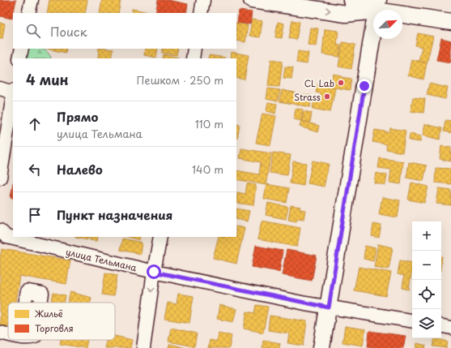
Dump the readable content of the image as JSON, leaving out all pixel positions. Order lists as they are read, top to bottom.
{
  "streets": {
    "street": ["улица Тельмана"]
  },
  "places": ["CL Lab", "Strass"],
  "legend": ["Жильё", "Торговля"],
  "north": "top right",
  "page": {
    "search": "Поиск",
    "heading": ["4 мин", "Пешком · 250 m"],
    "list": [
      ["Прямо", "улица Тельмана", "110 m"],
      ["Налево", "140 m"],
      "Пункт назначения"
    ],
    "map_buttons": ["+", "−"]
  }
}
